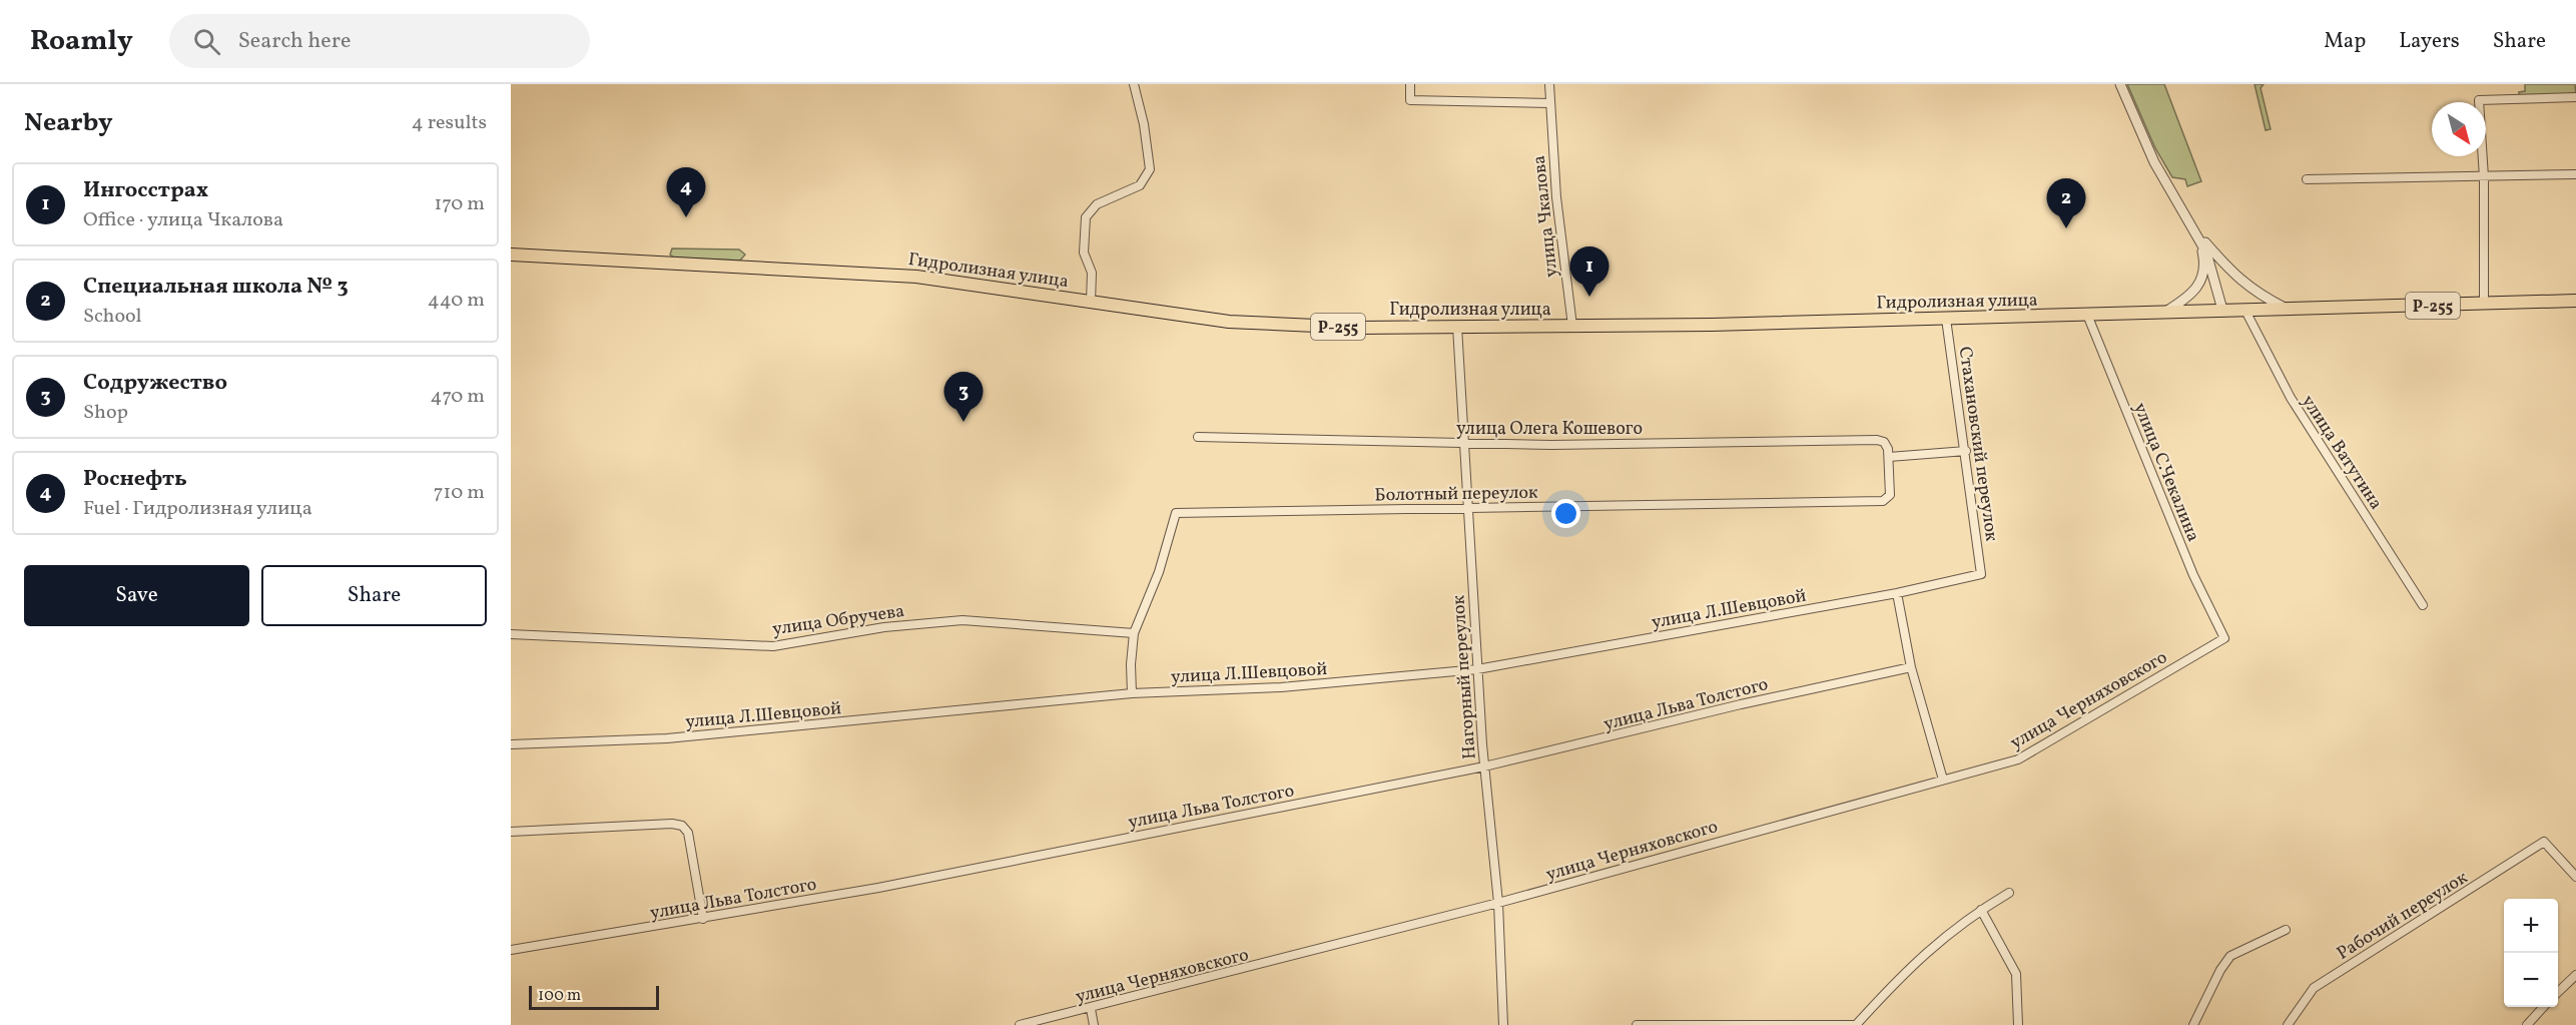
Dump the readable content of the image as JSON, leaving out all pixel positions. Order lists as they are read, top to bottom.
{
  "streets": {
    "highway": ["Гидролизная улица", "Р-255"],
    "street": [
      "улица Чкалова",
      "улица Олега Кошевого",
      "Стахановский переулок",
      "улица Ватутина",
      "улица С.Чекалина",
      "Болотный переулок",
      "улица Л.Шевцовой",
      "улица Обручева",
      "Нагорный переулок",
      "улица Черняховского",
      "улица Льва Толстого",
      "Рабочий переулок"
    ]
  },
  "crossings": [
    ["улица Чкалова", "Гидролизная улица"],
    ["Гидролизная улица", "Стахановский переулок"],
    ["Гидролизная улица", "улица Ватутина"],
    ["Гидролизная улица", "улица С.Чекалина"],
    ["Гидролизная улица", "Нагорный переулок"],
    ["улица Олега Кошевого", "Болотный переулок"],
    ["улица Олега Кошевого", "Нагорный переулок"],
    ["Стахановский переулок", "улица Л.Шевцовой"],
    ["улица С.Чекалина", "улица Черняховского"],
    ["Болотный переулок", "улица Обручева"],
    ["Болотный переулок", "Нагорный переулок"],
    ["улица Л.Шевцовой", "Нагорный переулок"],
    ["Нагорный переулок", "улица Черняховского"],
    ["Нагорный переулок", "улица Льва Толстого"]
  ],
  "scale_bar": "100 m",
  "north": "bottom right",
  "page": {
    "header": "Roamly",
    "search": "Search here",
    "nav": ["Map", "Layers", "Share"],
    "heading": ["Nearby", "4 results"],
    "list": [
      {
        "mark": "1",
        "name": "Ингосстрах",
        "note": "Office · улица Чкалова",
        "value": "170 m"
      },
      {
        "mark": "2",
        "name": "Специальная школа № 3",
        "note": "School",
        "value": "440 m"
      },
      {
        "mark": "3",
        "name": "Содружество",
        "note": "Shop",
        "value": "470 m"
      },
      {
        "mark": "4",
        "name": "Роснефть",
        "note": "Fuel · Гидролизная улица",
        "value": "710 m"
      }
    ],
    "pins": [
      "4",
      "2",
      "1",
      "3"
    ],
    "buttons": ["Save", "Share"],
    "map_buttons": ["+", "−"],
    "scale": "100 m"
  }
}
